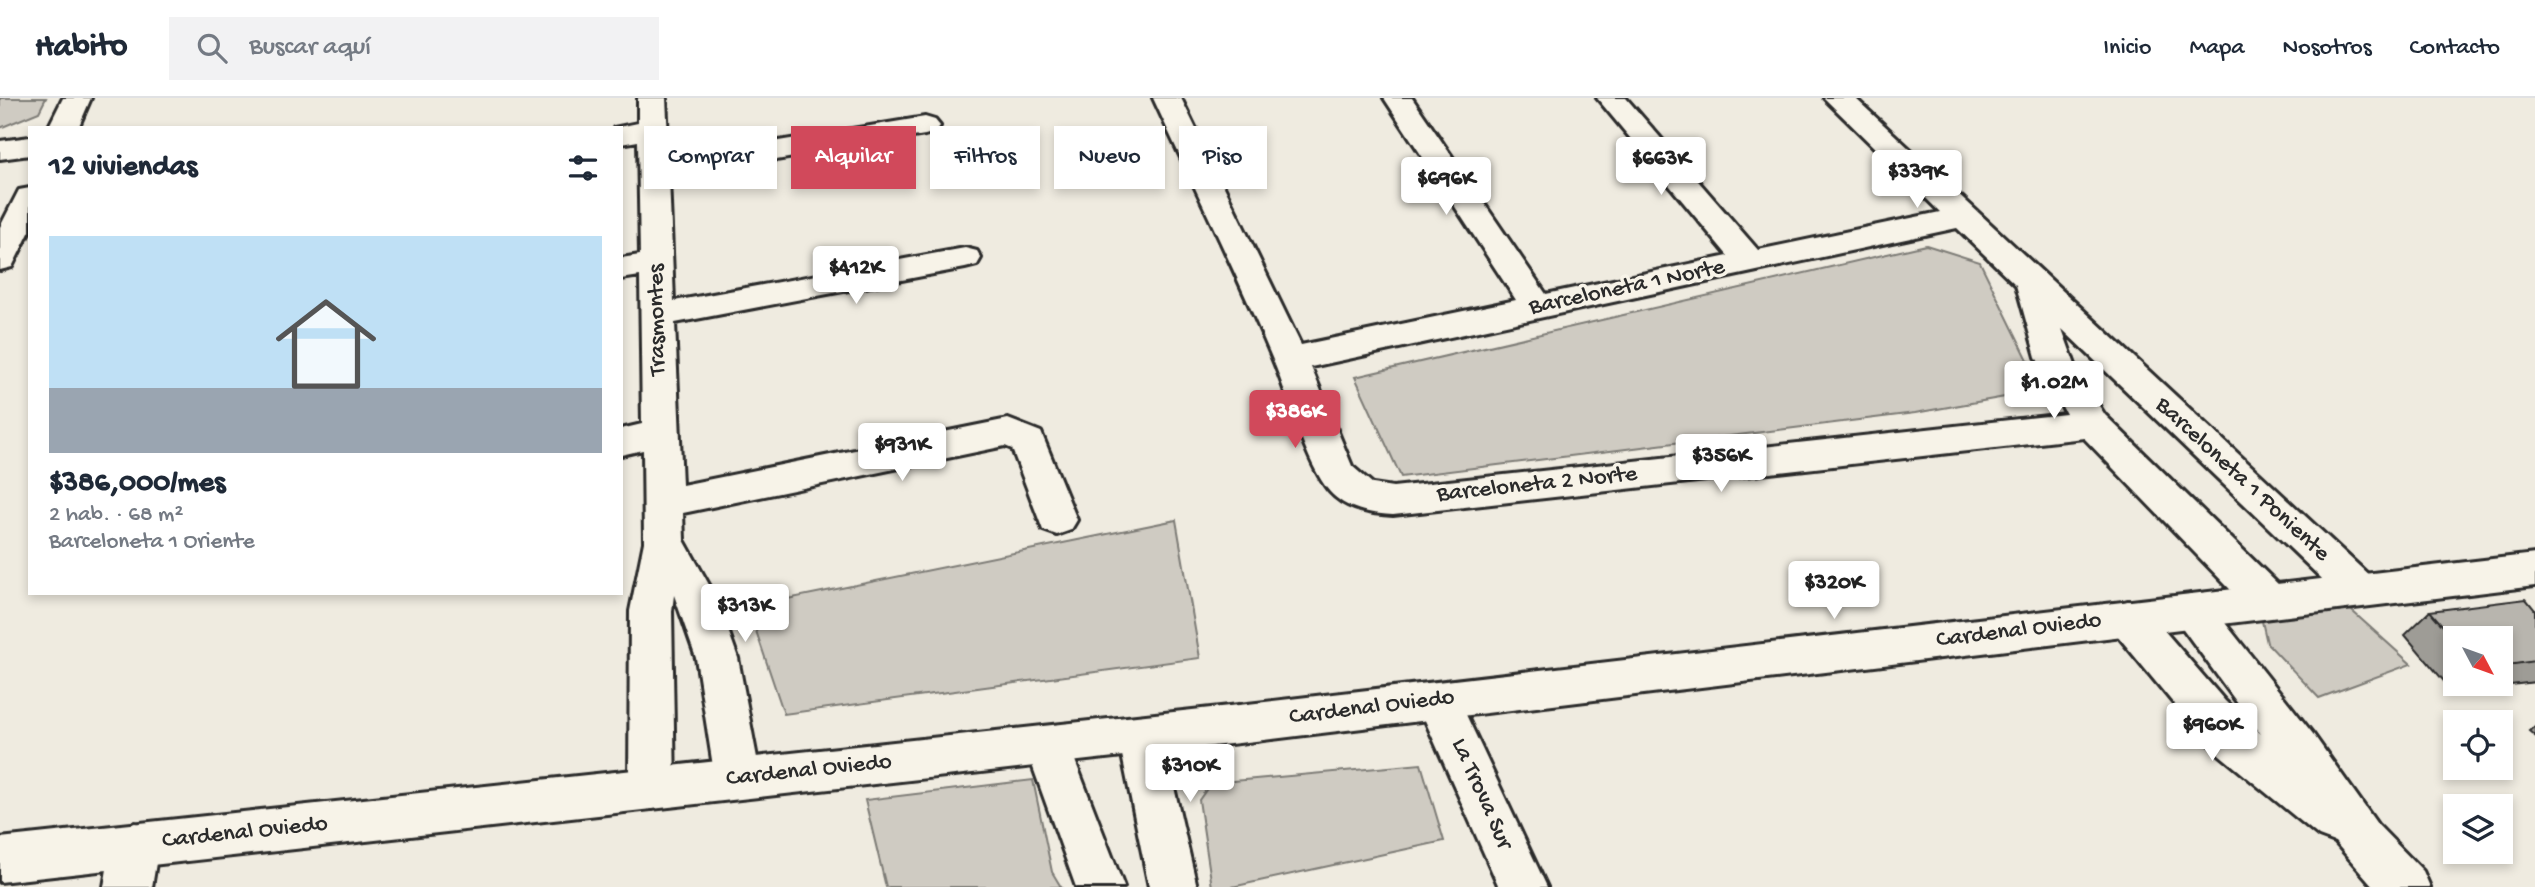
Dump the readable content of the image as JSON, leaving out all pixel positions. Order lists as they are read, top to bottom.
{
  "streets": {
    "street": [
      "Barceloneta 1 Norte",
      "Trasmontes",
      "Barceloneta 1 Poniente",
      "Barceloneta 2 Norte",
      "Cardenal Oviedo",
      "La Trova Sur"
    ]
  },
  "crossings": [
    ["Barceloneta 1 Norte", "Barceloneta 1 Poniente"],
    ["Barceloneta 1 Norte", "Barceloneta 2 Norte"],
    ["Trasmontes", "Cardenal Oviedo"],
    ["Barceloneta 1 Poniente", "Barceloneta 2 Norte"],
    ["Barceloneta 1 Poniente", "Cardenal Oviedo"],
    ["Cardenal Oviedo", "La Trova Sur"]
  ],
  "north": "bottom right",
  "page": {
    "header": "Habito",
    "search": "Buscar aquí",
    "nav": [
      "Inicio",
      "Mapa",
      "Nosotros",
      "Contacto"
    ],
    "chip": [
      "Comprar",
      "Alquilar",
      "Filtros",
      "Nuevo",
      "Piso"
    ],
    "heading": "12 viviendas",
    "price": [
      "$663K",
      "$339K",
      "$696K",
      "$412K",
      "$1.02M",
      "$386K",
      "$931K",
      "$356K",
      "$320K",
      "$313K",
      "$960K",
      "$310K"
    ],
    "list": [
      {
        "name": "$386,000/mes",
        "note": "2 hab. · 68 m² · Barceloneta 1 Oriente"
      }
    ]
  }
}
